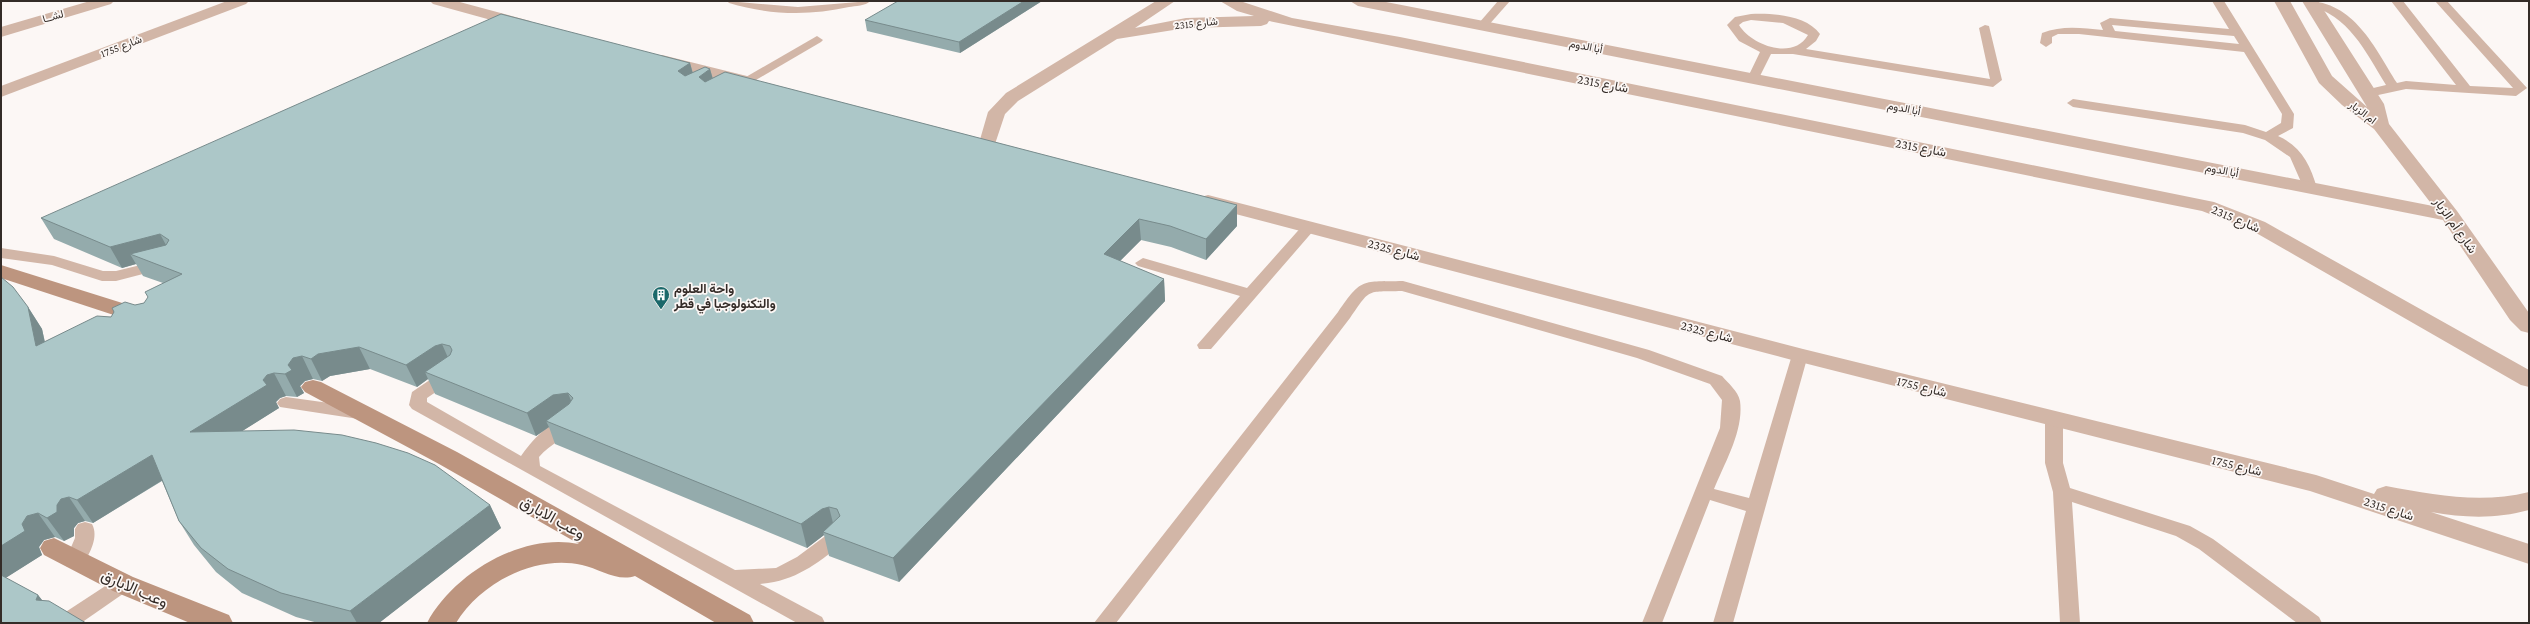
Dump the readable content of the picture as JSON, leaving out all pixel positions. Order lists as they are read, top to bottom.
{
  "streets": {
    "street": [
      "لشــا",
      "شارع 2315",
      "شارع 1755",
      "أبا الدوم",
      "ام الزبار",
      "شارع أم الزبار",
      "شارع 2325",
      "وعب الابارق"
    ]
  },
  "crossings": [
    ["شارع 2315", "شارع 1755"],
    ["شارع 1755", "شارع 2325"],
    ["أبا الدوم", "شارع أم الزبار"],
    ["ام الزبار", "شارع أم الزبار"]
  ],
  "places": {
    "building": ["واحة العلوم والتكنولوجيا في قطر"]
  }
}
